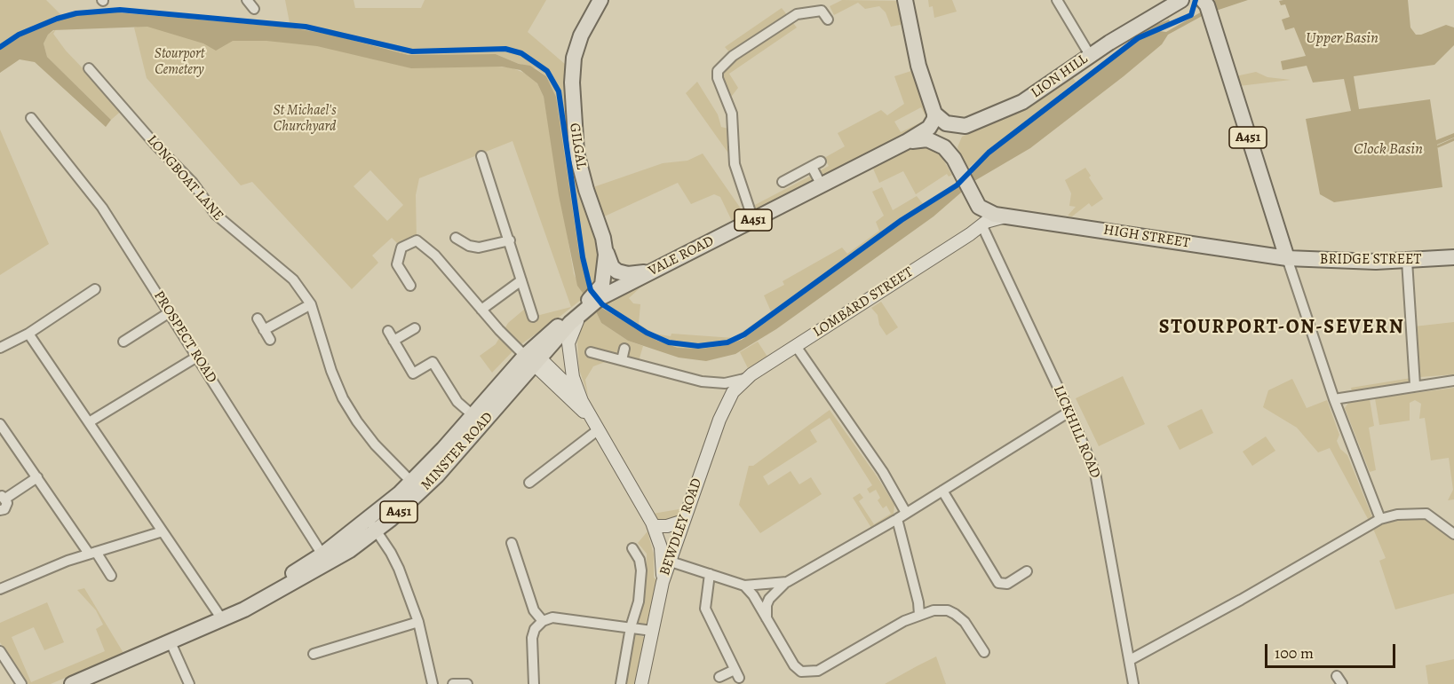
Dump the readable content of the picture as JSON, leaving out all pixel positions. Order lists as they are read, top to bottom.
{
  "streets": {
    "main road": [
      "LION HILL",
      "A451",
      "GILGAL",
      "HIGH STREET",
      "VALE ROAD",
      "BRIDGE STREET",
      "MINSTER ROAD"
    ],
    "street": [
      "LONGBOAT LANE",
      "LOMBARD STREET",
      "PROSPECT ROAD",
      "LICKHILL ROAD",
      "BEWDLEY ROAD"
    ]
  },
  "crossings": [
    ["A451", "HIGH STREET"],
    ["A451", "VALE ROAD"],
    ["A451", "BRIDGE STREET"],
    ["GILGAL", "VALE ROAD"],
    ["GILGAL", "MINSTER ROAD"],
    ["LONGBOAT LANE", "MINSTER ROAD"],
    ["HIGH STREET", "BRIDGE STREET"],
    ["HIGH STREET", "LOMBARD STREET"],
    ["HIGH STREET", "LICKHILL ROAD"],
    ["VALE ROAD", "MINSTER ROAD"],
    ["LOMBARD STREET", "LICKHILL ROAD"],
    ["LOMBARD STREET", "BEWDLEY ROAD"],
    ["PROSPECT ROAD", "MINSTER ROAD"]
  ],
  "districts": ["STOURPORT-ON-SEVERN"],
  "water": ["Upper Basin", "Clock Basin"],
  "parks": ["Stourport Cemetery", "St Michael's Churchyard"],
  "scale_bar": "100 m"
}
